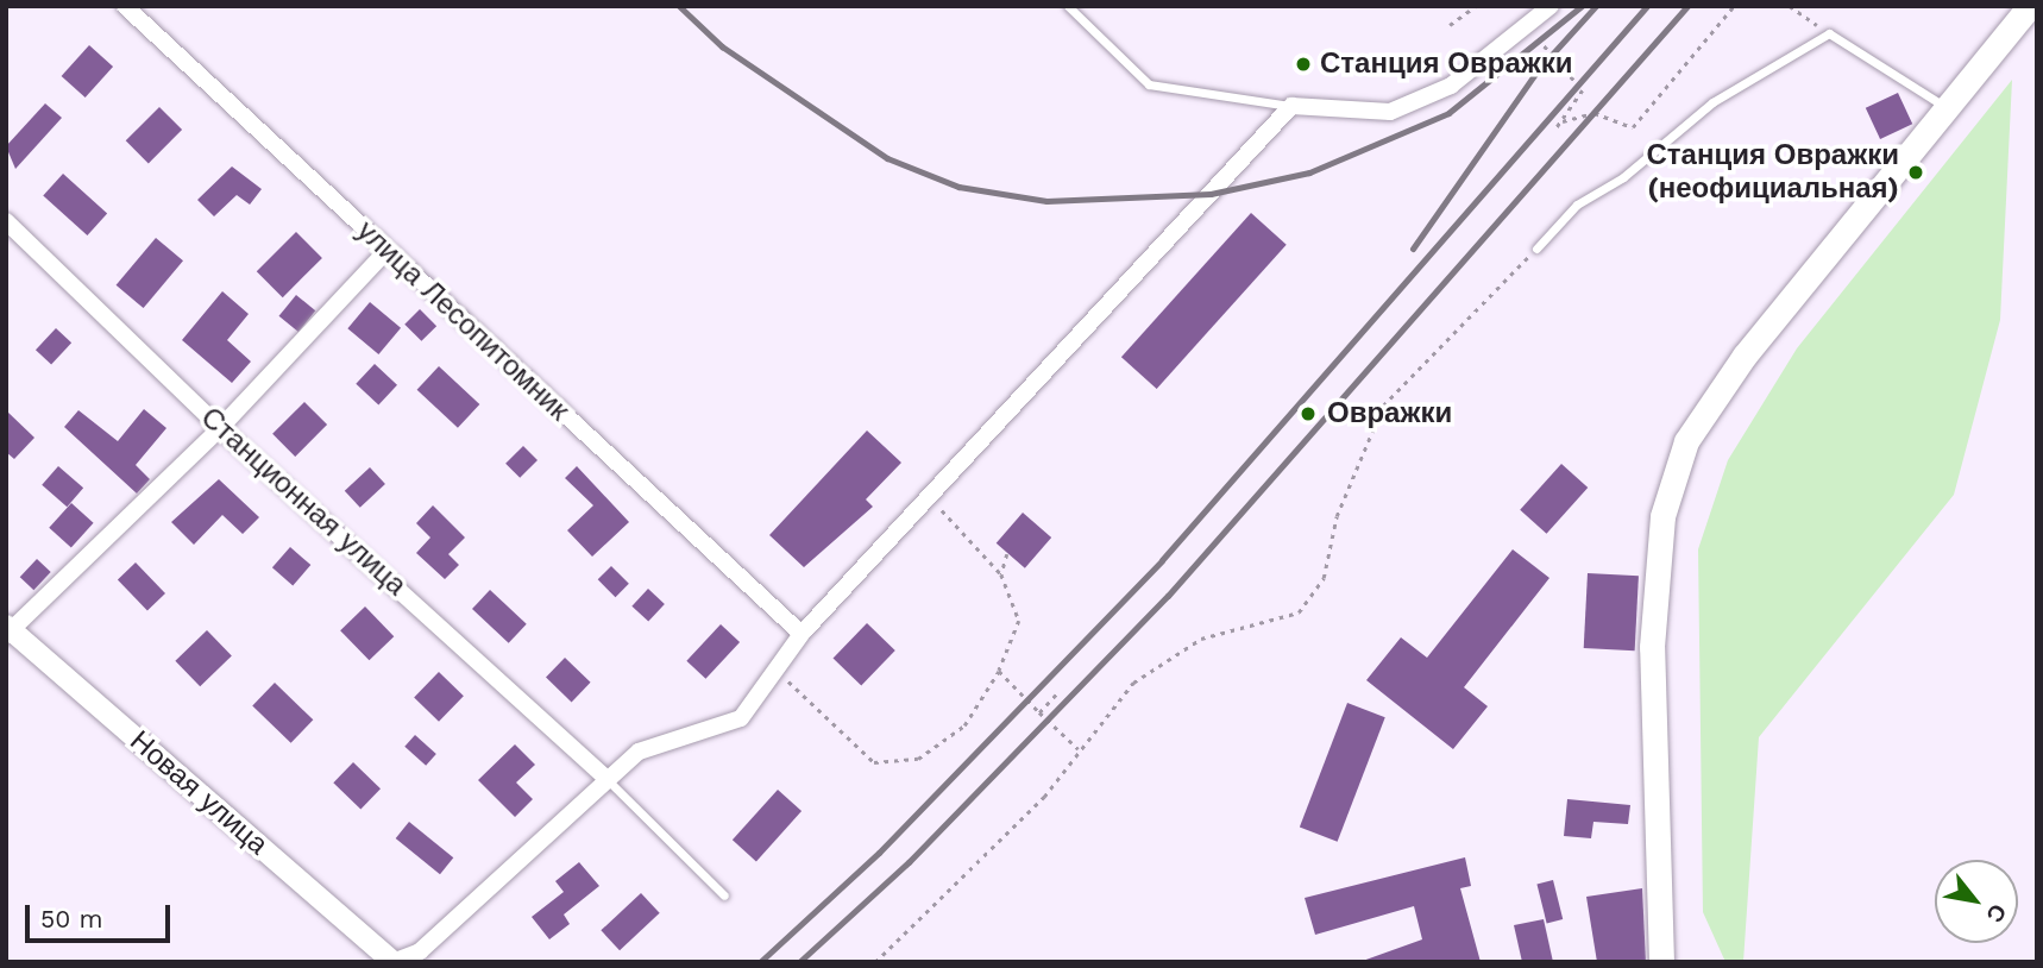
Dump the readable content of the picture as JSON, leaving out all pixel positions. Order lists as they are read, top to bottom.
{
  "streets": {
    "street": ["улица Лесопитомник", "Станционная улица", "Новая улица"]
  },
  "places": ["Станция Овражки", "Станция Овражки (неофициальная)", "Овражки"],
  "scale_bar": "50 m",
  "north": "bottom right"
}
